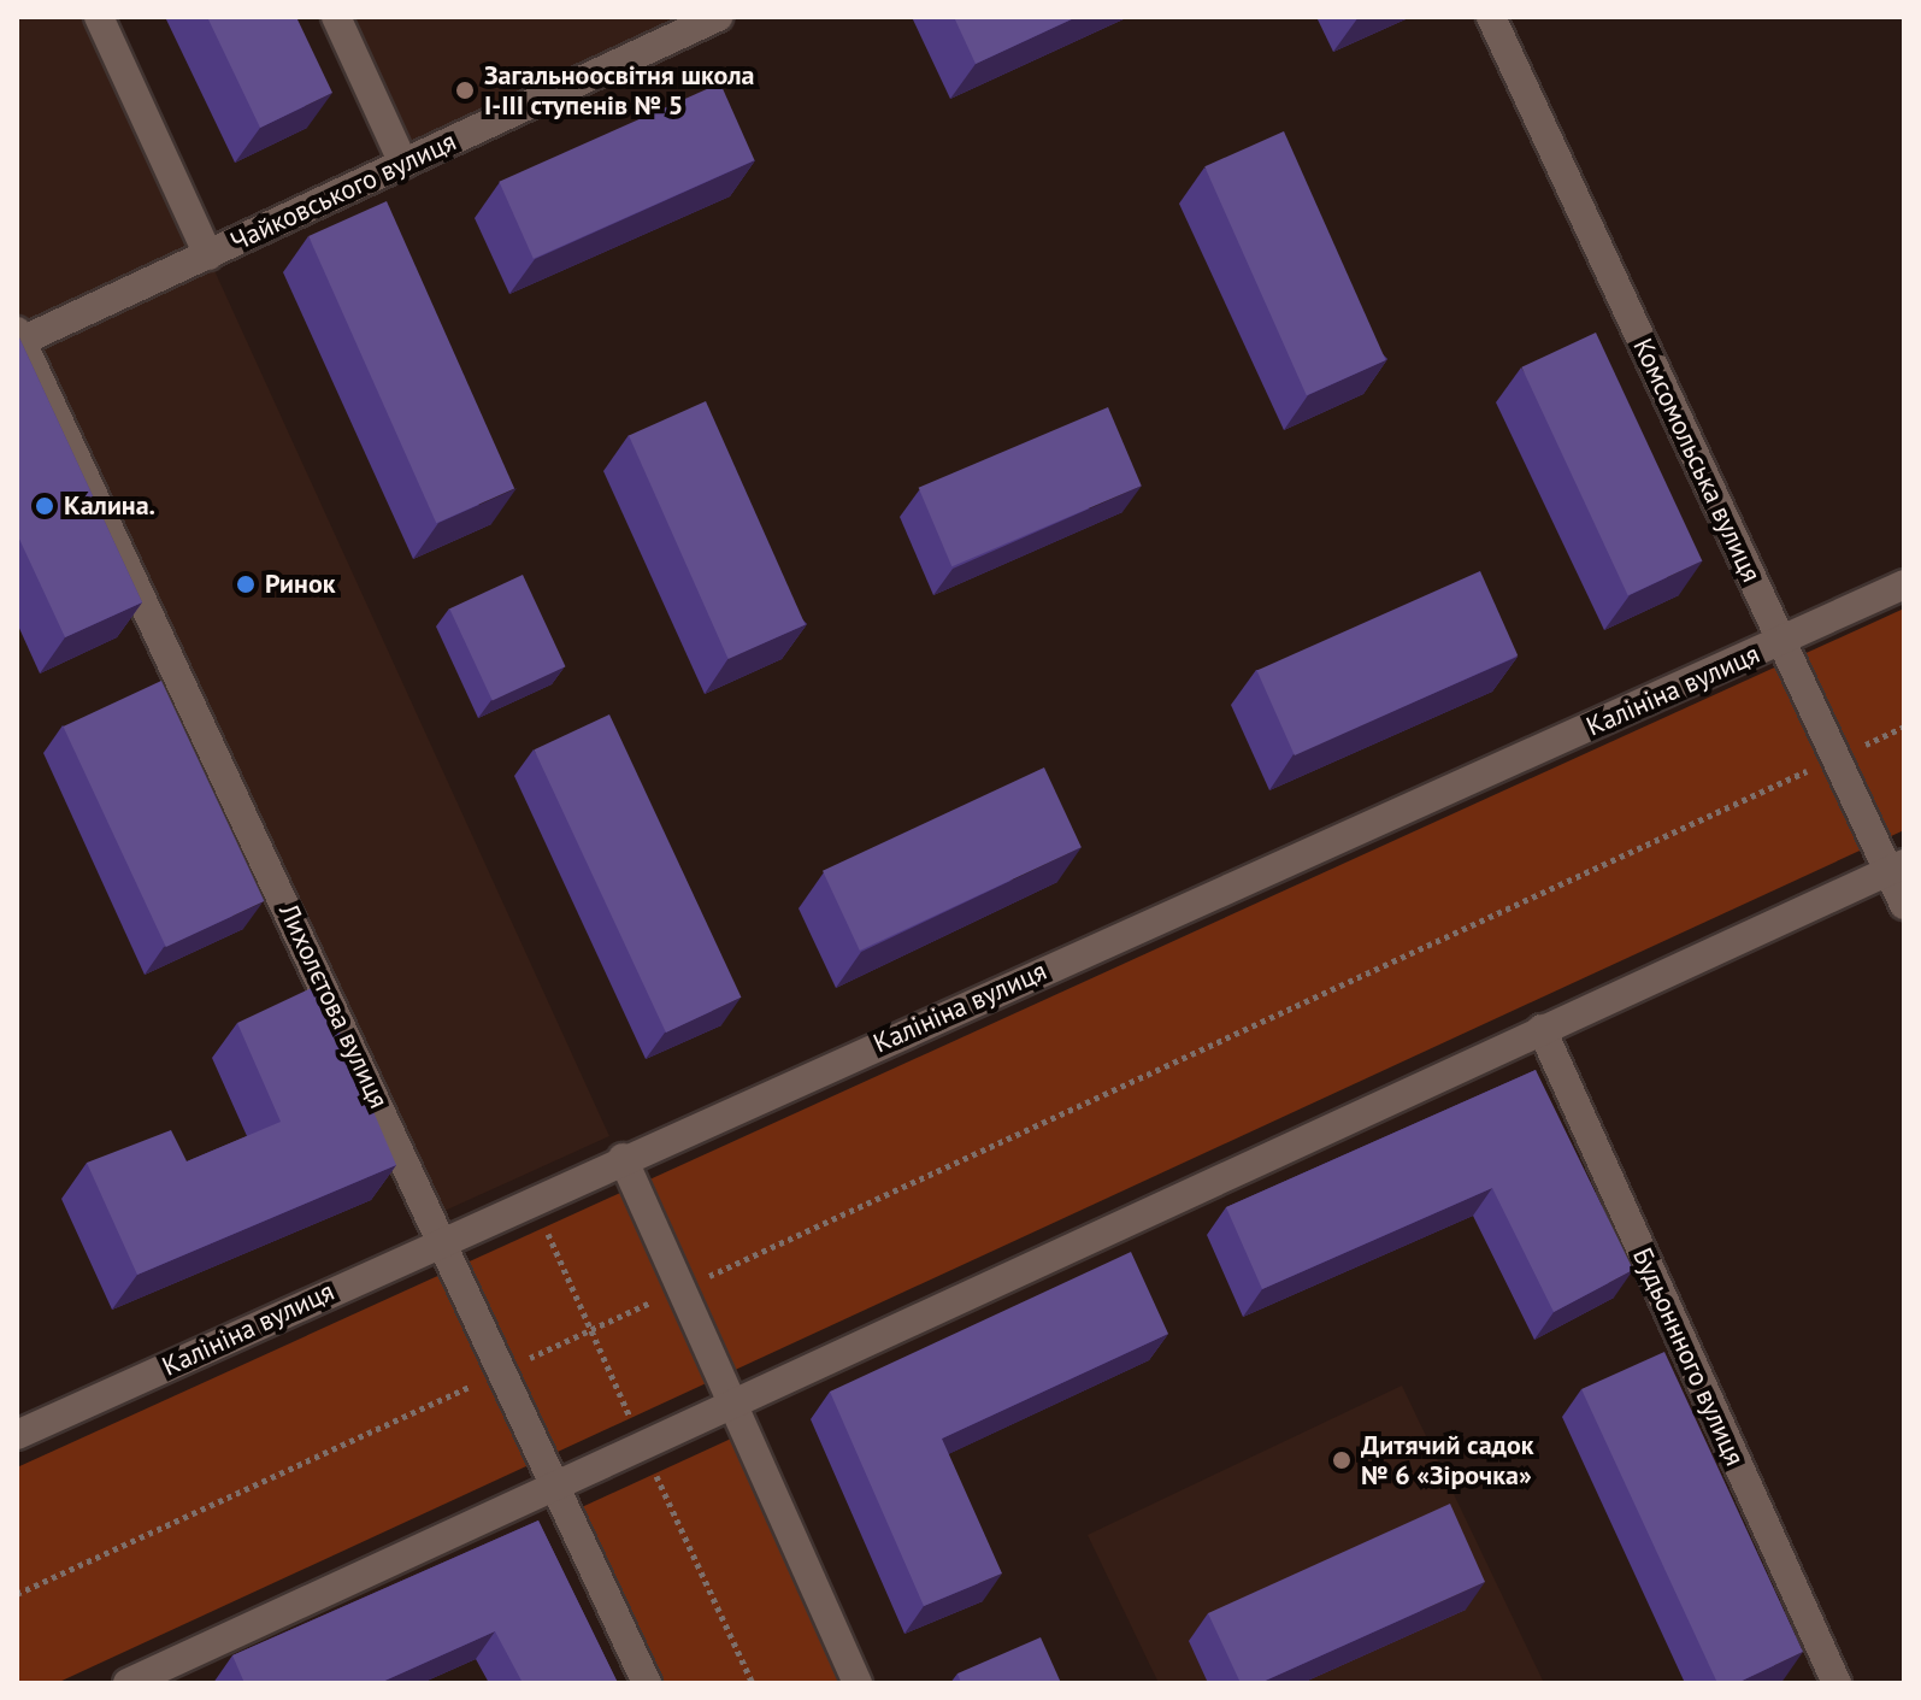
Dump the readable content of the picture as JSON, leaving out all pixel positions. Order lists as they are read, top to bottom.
{
  "streets": {
    "street": [
      "Чайковського вулиця",
      "Комсомольська вулиця",
      "Калініна вулиця",
      "Лихолєтова вулиця",
      "Будьоннного вулиця"
    ]
  },
  "crossings": [
    ["Чайковського вулиця", "Лихолєтова вулиця"],
    ["Комсомольська вулиця", "Калініна вулиця"],
    ["Калініна вулиця", "Лихолєтова вулиця"]
  ],
  "places": [
    "Загальноосвітня школа І-ІІІ ступенів № 5",
    "Калина.",
    "Ринок",
    "Дитячий садок № 6 «Зірочка»"
  ]
}
